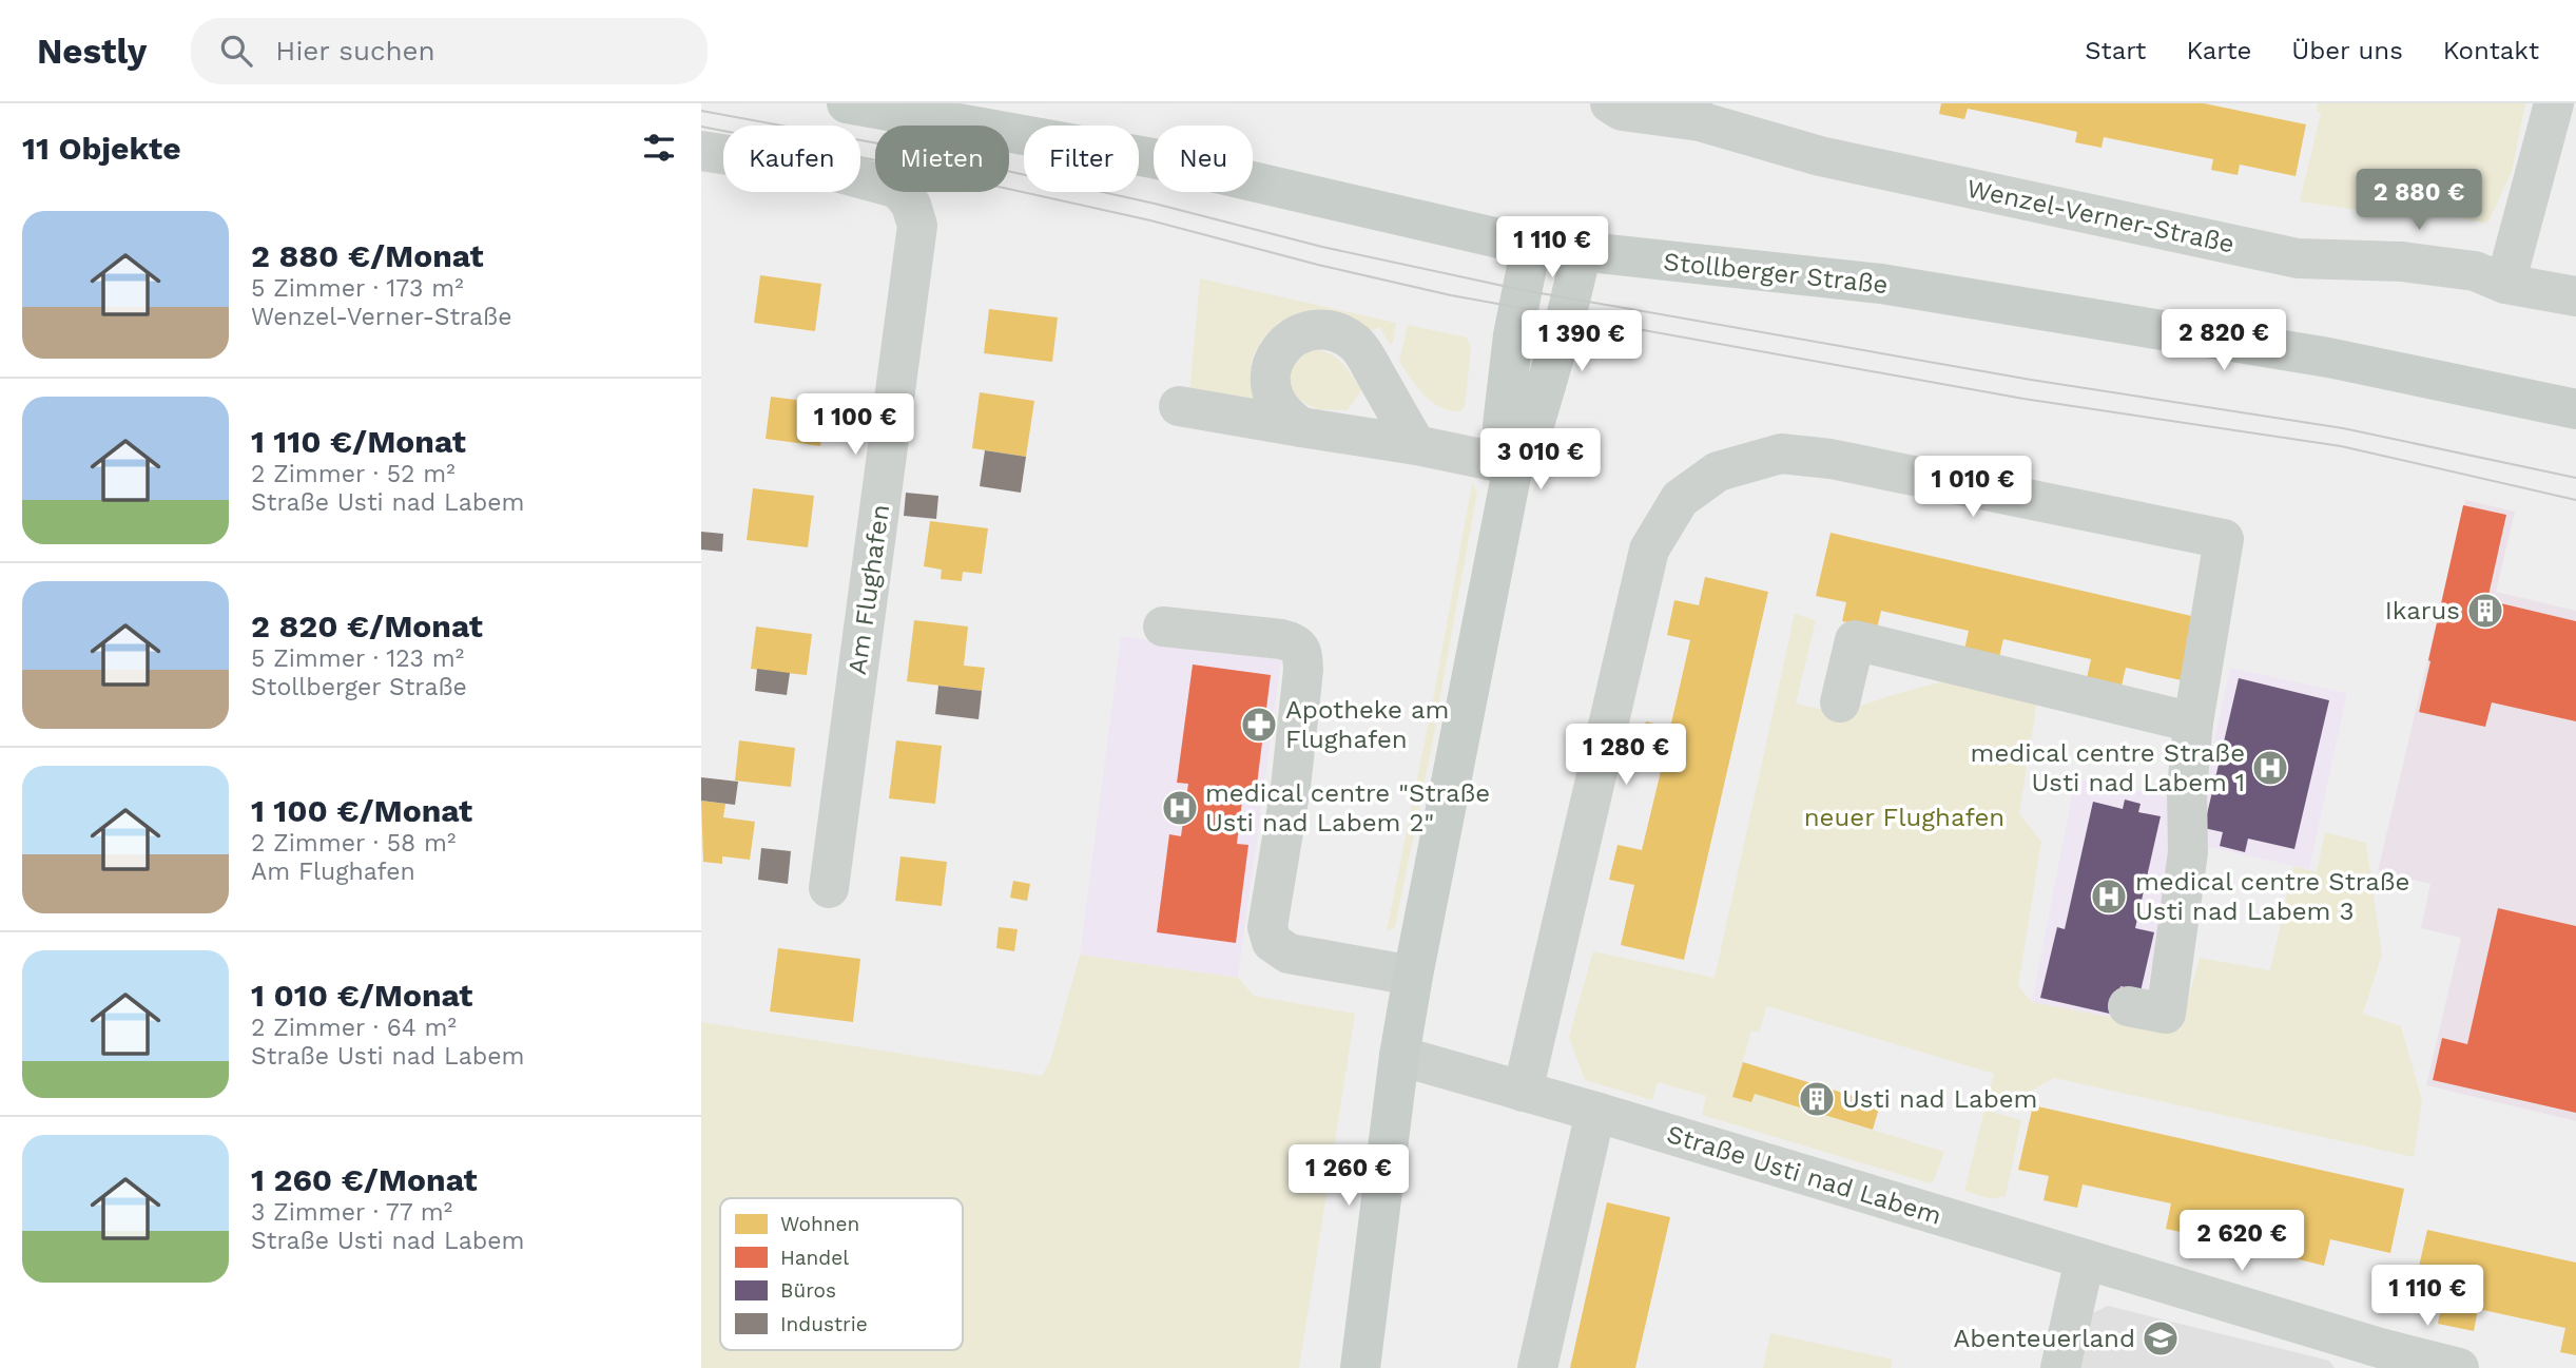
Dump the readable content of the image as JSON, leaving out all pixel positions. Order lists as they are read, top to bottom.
{
  "streets": {
    "main road": ["Stollberger Straße"],
    "street": ["Wenzel-Verner-Straße", "Am Flughafen", "Straße Usti nad Labem"]
  },
  "parks": ["neuer Flughafen"],
  "places": {
    "building": ["Ikarus", "Usti nad Labem"],
    "pharmacy": ["Apotheke am Flughafen"],
    "hospital": ["medical centre Straße Usti nad Labem 1", "medical centre \"Straße Usti nad Labem 2\"", "medical centre Straße Usti nad Labem 3"],
    "school or university": ["Abenteuerland"]
  },
  "legend": [
    "Wohnen",
    "Handel",
    "Büros",
    "Industrie"
  ],
  "page": {
    "header": "Nestly",
    "search": "Hier suchen",
    "nav": [
      "Start",
      "Karte",
      "Über uns",
      "Kontakt"
    ],
    "heading": "11 Objekte",
    "chip": [
      "Kaufen",
      "Mieten",
      "Filter",
      "Neu"
    ],
    "price": [
      "2 880 €",
      "1 110 €",
      "2 820 €",
      "1 390 €",
      "1 100 €",
      "3 010 €",
      "1 010 €",
      "1 280 €",
      "1 260 €",
      "2 620 €",
      "1 110 €"
    ],
    "list": [
      {
        "name": "2 880 €/Monat",
        "note": "5 Zimmer · 173 m² · Wenzel-Verner-Straße"
      },
      {
        "name": "1 110 €/Monat",
        "note": "2 Zimmer · 52 m² · Straße Usti nad Labem"
      },
      {
        "name": "2 820 €/Monat",
        "note": "5 Zimmer · 123 m² · Stollberger Straße"
      },
      {
        "name": "1 100 €/Monat",
        "note": "2 Zimmer · 58 m² · Am Flughafen"
      },
      {
        "name": "1 010 €/Monat",
        "note": "2 Zimmer · 64 m² · Straße Usti nad Labem"
      },
      {
        "name": "1 260 €/Monat",
        "note": "3 Zimmer · 77 m² · Straße Usti nad Labem"
      }
    ]
  }
}
